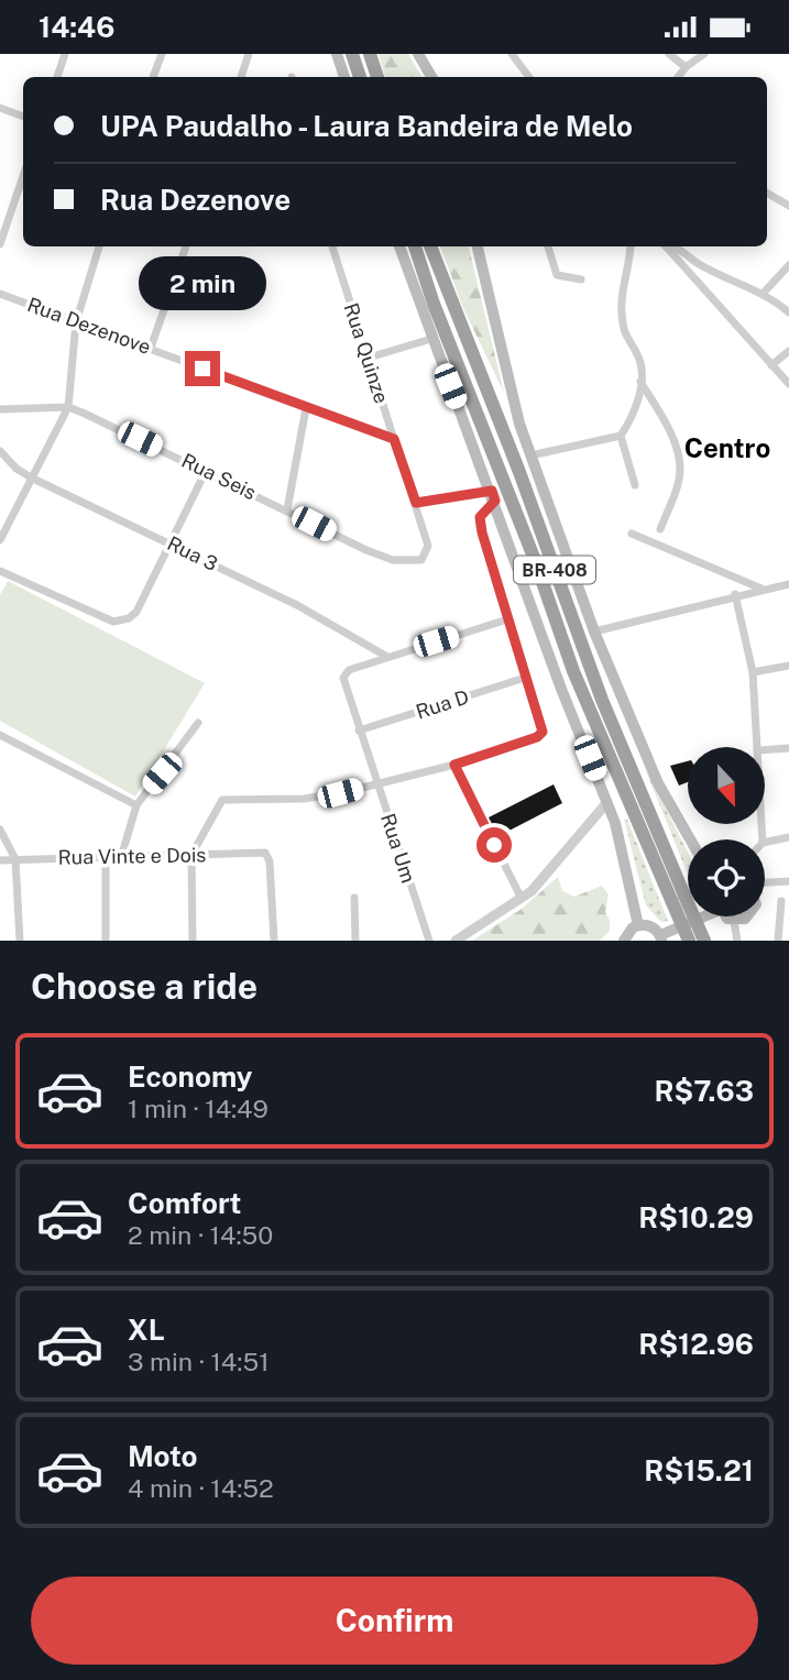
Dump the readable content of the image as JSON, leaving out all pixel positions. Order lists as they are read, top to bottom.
{
  "streets": {
    "highway": ["BR-408"],
    "street": [
      "Rua Dezenove",
      "Rua Quinze",
      "Rua Seis",
      "Rua 3",
      "Rua D",
      "Rua Um",
      "Rua Vinte e Dois"
    ]
  },
  "crossings": [
    ["Rua Dezenove", "Rua Quinze"],
    ["Rua Quinze", "Rua Seis"],
    ["Rua 3", "Rua Um"],
    ["Rua D", "Rua Um"]
  ],
  "districts": ["Centro"],
  "north": "bottom",
  "page": {
    "status": "14:46",
    "banner": ["UPA Paudalho - Laura Bandeira de Melo", "Rua Dezenove"],
    "bubble": "2 min",
    "heading": "Choose a ride",
    "list": [
      {
        "name": "Economy",
        "note": "1 min · 14:49",
        "value": "R$7.63"
      },
      {
        "name": "Comfort",
        "note": "2 min · 14:50",
        "value": "R$10.29"
      },
      {
        "name": "XL",
        "note": "3 min · 14:51",
        "value": "R$12.96"
      },
      {
        "name": "Moto",
        "note": "4 min · 14:52",
        "value": "R$15.21"
      }
    ],
    "buttons": "Confirm"
  }
}
